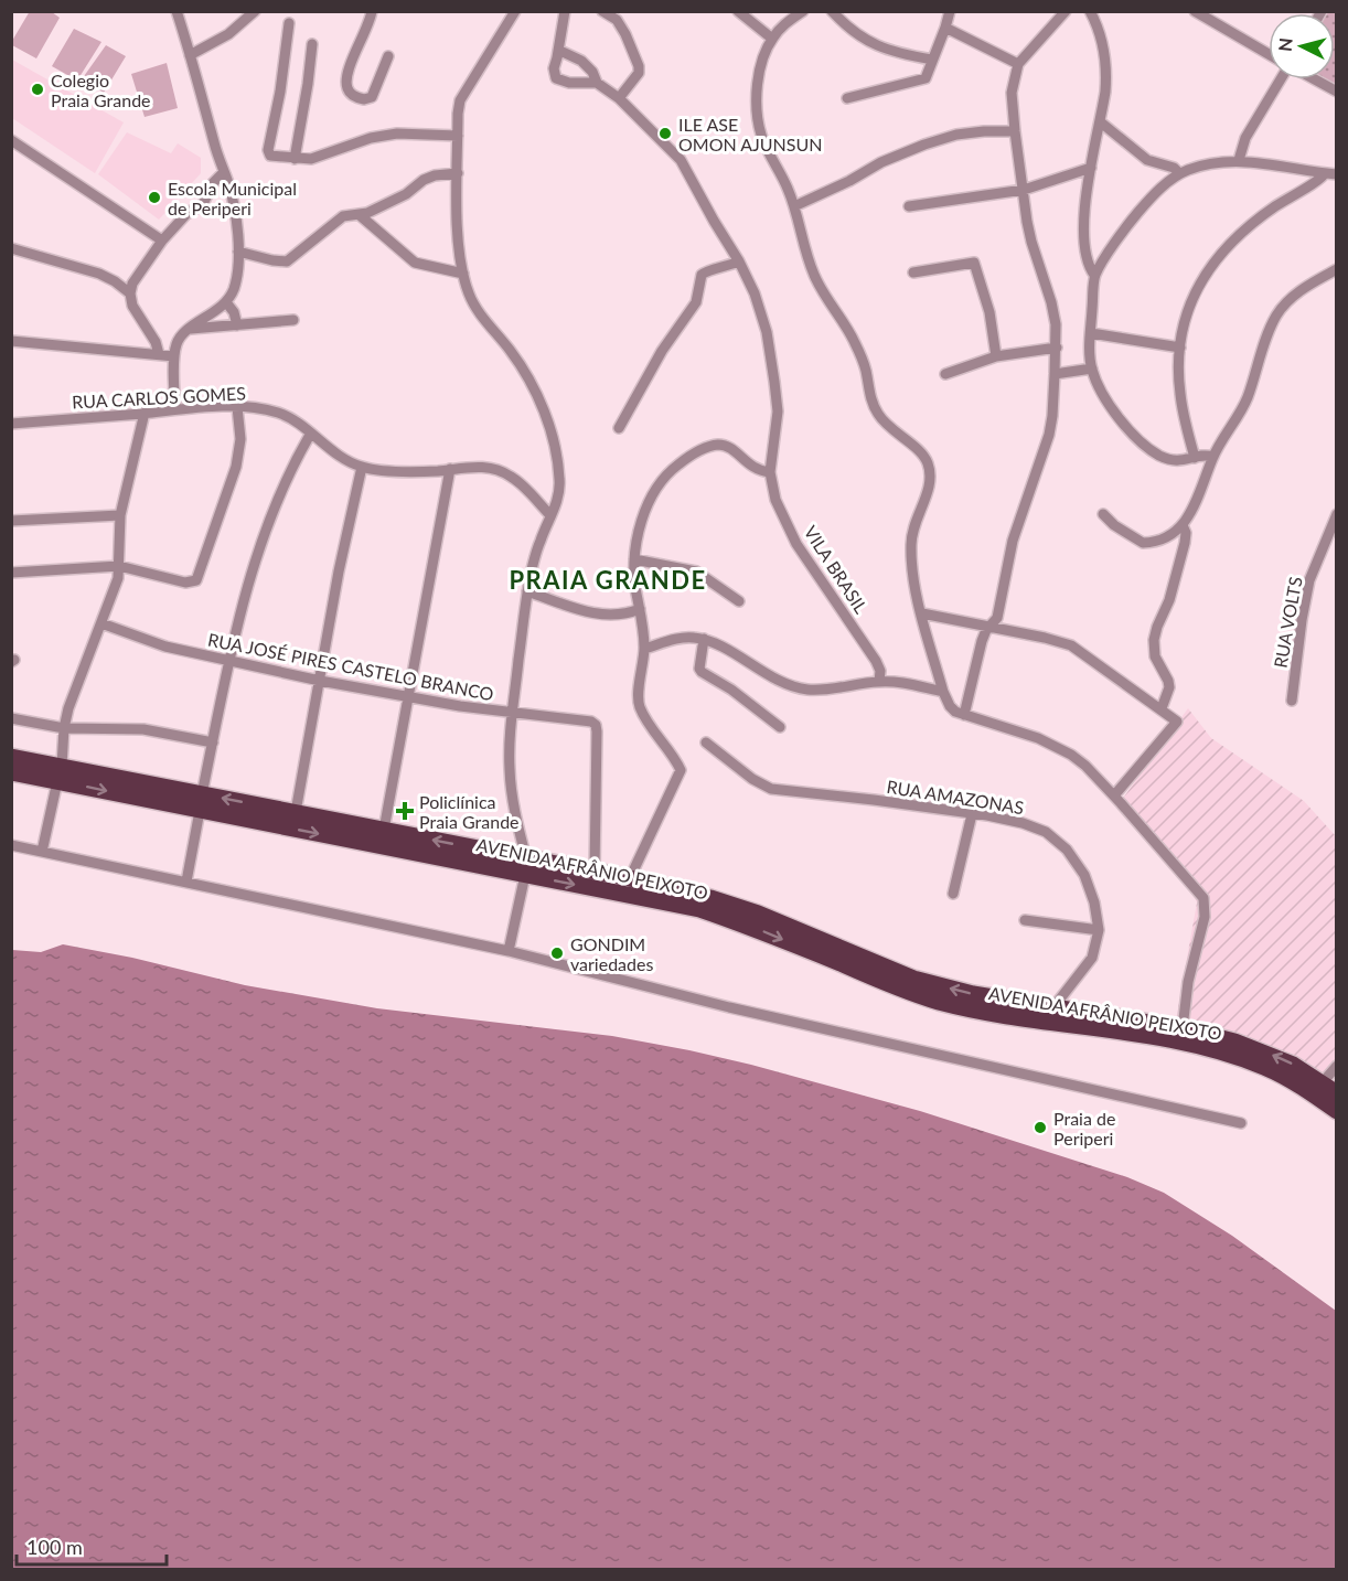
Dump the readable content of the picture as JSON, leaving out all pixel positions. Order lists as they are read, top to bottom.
{
  "streets": {
    "main road": ["AVENIDA AFRÂNIO PEIXOTO"],
    "street": [
      "RUA CARLOS GOMES",
      "VILA BRASIL",
      "RUA VOLTS",
      "RUA JOSÉ PIRES CASTELO BRANCO",
      "RUA AMAZONAS"
    ]
  },
  "crossings": [
    ["RUA JOSÉ PIRES CASTELO BRANCO", "AVENIDA AFRÂNIO PEIXOTO"],
    ["RUA AMAZONAS", "AVENIDA AFRÂNIO PEIXOTO"]
  ],
  "districts": ["PRAIA GRANDE"],
  "places": {
    "other": [
      "Colegio Praia Grande",
      "ILE ASE OMON AJUNSUN",
      "Escola Municipal de Periperi",
      "GONDIM variedades",
      "Praia de Periperi"
    ],
    "health": ["Policlínica Praia Grande"]
  },
  "scale_bar": "100 m",
  "north": "left"
}
